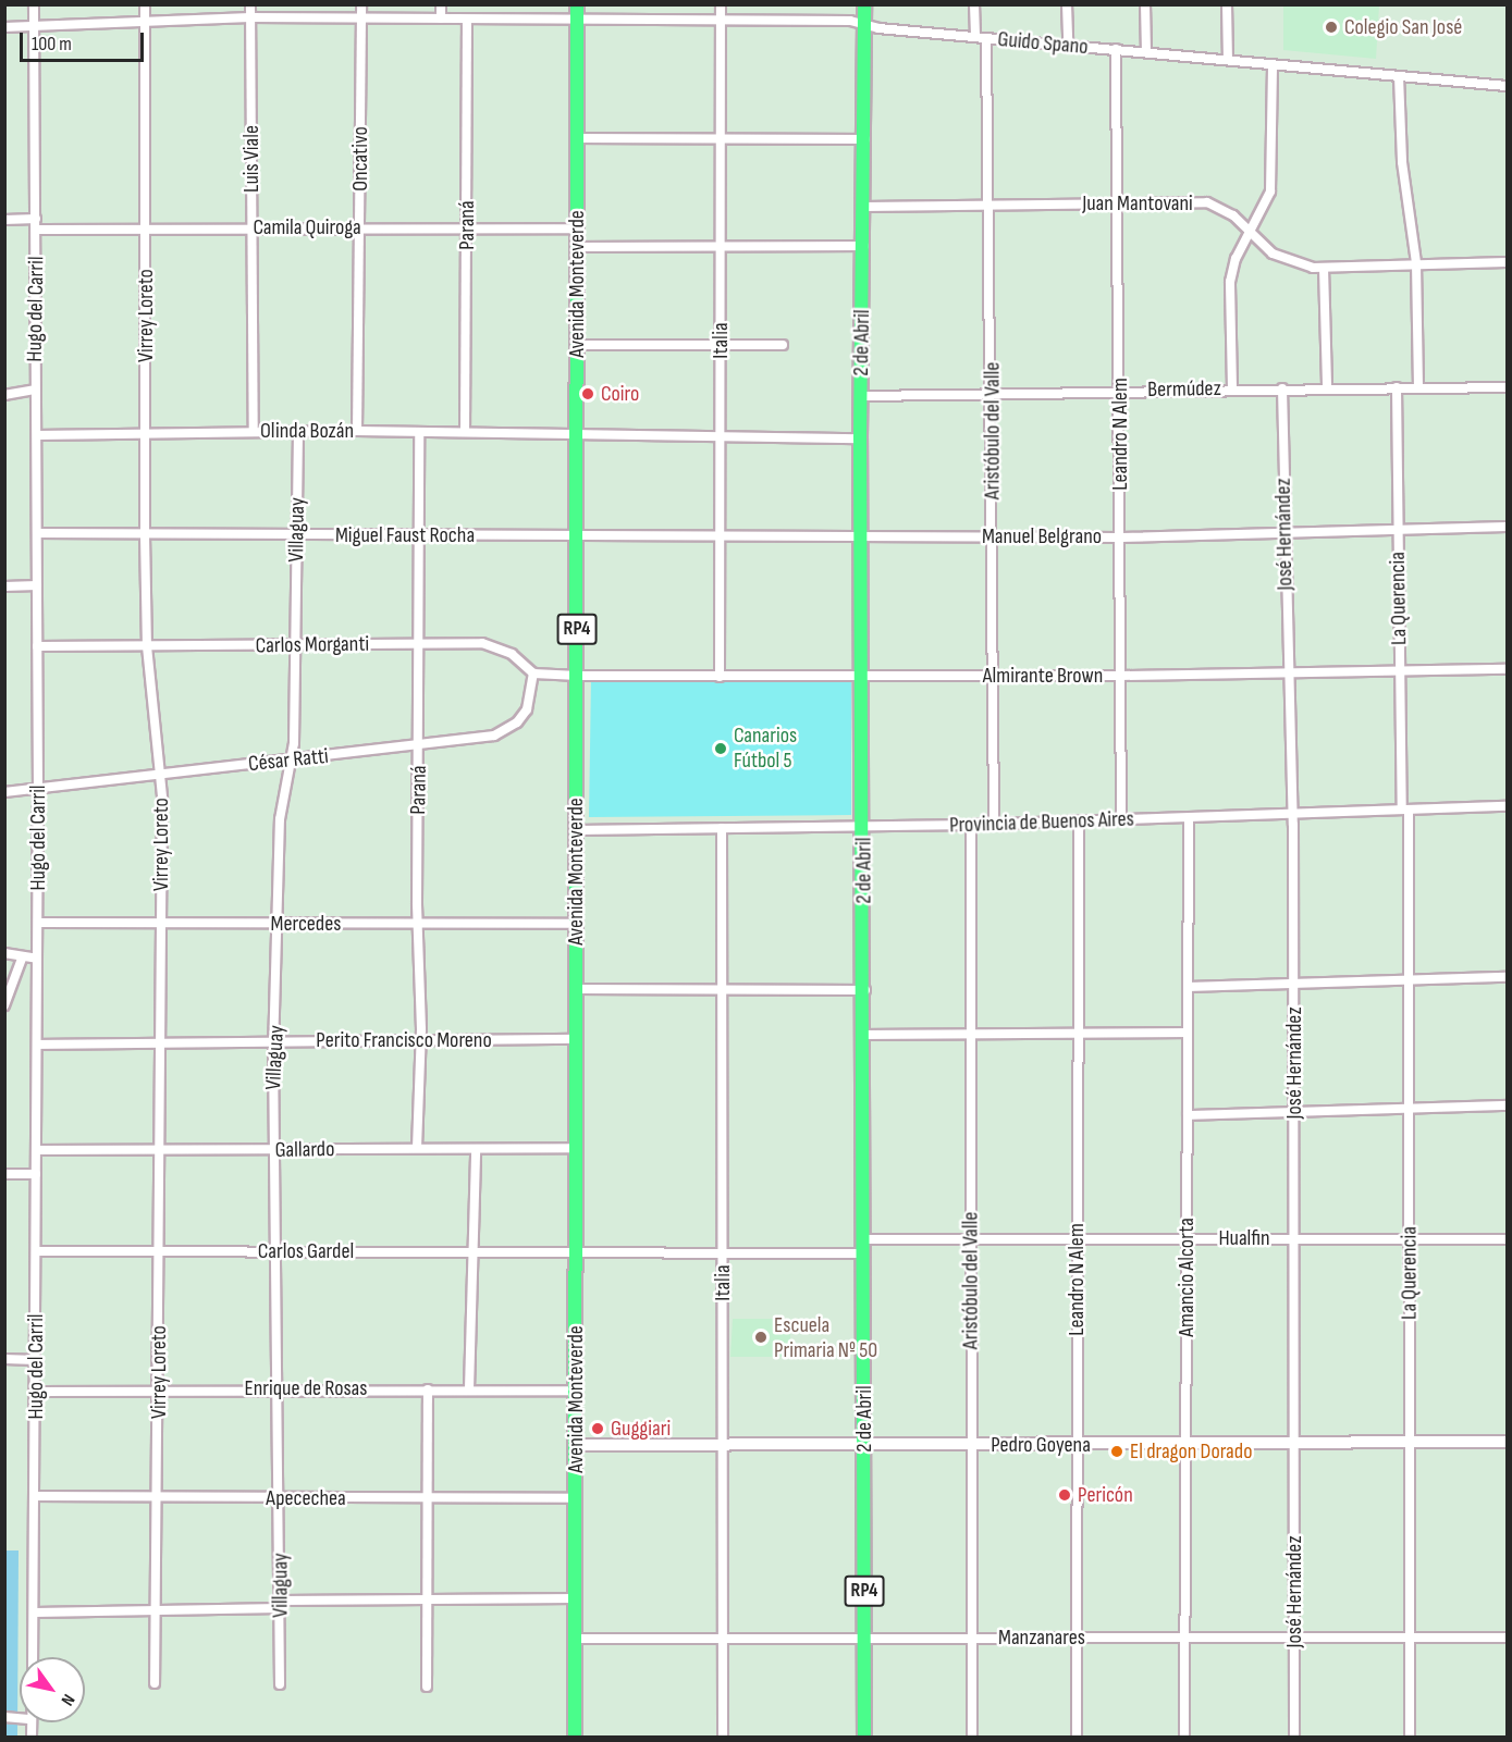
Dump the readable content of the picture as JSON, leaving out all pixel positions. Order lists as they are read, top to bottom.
{
  "streets": {
    "main road": ["Avenida Monteverde", "2 de Abril", "RP4"],
    "street": [
      "Guido Spano",
      "Luis Viale",
      "Oncativo",
      "Juan Mantovani",
      "Paraná",
      "Camila Quiroga",
      "Hugo del Carril",
      "Virrey Loreto",
      "Italia",
      "Bermúdez",
      "Olinda Bozán",
      "Aristóbulo del Valle",
      "Leandro N Alem",
      "Villaguay",
      "José Hernández",
      "Miguel Faust Rocha",
      "Manuel Belgrano",
      "La Querencia",
      "Carlos Morganti",
      "Almirante Brown",
      "César Ratti",
      "Provincia de Buenos Aires",
      "Mercedes",
      "Perito Francisco Moreno",
      "Gallardo",
      "Hualfin",
      "Carlos Gardel",
      "Amancio Alcorta",
      "Enrique de Rosas",
      "Pedro Goyena",
      "Apecechea",
      "Manzanares"
    ]
  },
  "crossings": [
    ["Guido Spano", "Luis Viale"],
    ["Guido Spano", "Oncativo"],
    ["Guido Spano", "Paraná"],
    ["Guido Spano", "Avenida Monteverde"],
    ["Guido Spano", "Hugo del Carril"],
    ["Guido Spano", "Virrey Loreto"],
    ["Guido Spano", "Italia"],
    ["Guido Spano", "2 de Abril"],
    ["Guido Spano", "Aristóbulo del Valle"],
    ["Guido Spano", "Leandro N Alem"],
    ["Luis Viale", "Camila Quiroga"],
    ["Luis Viale", "Olinda Bozán"],
    ["Oncativo", "Camila Quiroga"],
    ["Oncativo", "Olinda Bozán"],
    ["Juan Mantovani", "2 de Abril"],
    ["Juan Mantovani", "Aristóbulo del Valle"],
    ["Juan Mantovani", "Leandro N Alem"],
    ["Paraná", "Camila Quiroga"],
    ["Paraná", "Olinda Bozán"],
    ["Paraná", "Miguel Faust Rocha"],
    ["Paraná", "Carlos Morganti"],
    ["Paraná", "César Ratti"],
    ["Paraná", "Mercedes"],
    ["Paraná", "Perito Francisco Moreno"],
    ["Paraná", "Gallardo"],
    ["Camila Quiroga", "Avenida Monteverde"],
    ["Camila Quiroga", "Hugo del Carril"],
    ["Camila Quiroga", "Virrey Loreto"],
    ["Avenida Monteverde", "Olinda Bozán"],
    ["Avenida Monteverde", "Miguel Faust Rocha"],
    ["Avenida Monteverde", "Manuel Belgrano"],
    ["Avenida Monteverde", "Almirante Brown"],
    ["Avenida Monteverde", "Provincia de Buenos Aires"],
    ["Avenida Monteverde", "Mercedes"],
    ["Avenida Monteverde", "Perito Francisco Moreno"],
    ["Avenida Monteverde", "Gallardo"],
    ["Avenida Monteverde", "Carlos Gardel"],
    ["Avenida Monteverde", "Enrique de Rosas"],
    ["Avenida Monteverde", "Pedro Goyena"],
    ["Avenida Monteverde", "Apecechea"],
    ["Avenida Monteverde", "Manzanares"],
    ["Hugo del Carril", "Olinda Bozán"],
    ["Hugo del Carril", "Miguel Faust Rocha"],
    ["Hugo del Carril", "Carlos Morganti"],
    ["Hugo del Carril", "César Ratti"],
    ["Hugo del Carril", "Mercedes"],
    ["Hugo del Carril", "Perito Francisco Moreno"],
    ["Hugo del Carril", "Gallardo"],
    ["Hugo del Carril", "Carlos Gardel"],
    ["Hugo del Carril", "Enrique de Rosas"],
    ["Hugo del Carril", "Apecechea"],
    ["Virrey Loreto", "Olinda Bozán"],
    ["Virrey Loreto", "Miguel Faust Rocha"],
    ["Virrey Loreto", "Carlos Morganti"],
    ["Virrey Loreto", "César Ratti"],
    ["Virrey Loreto", "Mercedes"],
    ["Virrey Loreto", "Perito Francisco Moreno"],
    ["Virrey Loreto", "Gallardo"],
    ["Virrey Loreto", "Carlos Gardel"],
    ["Virrey Loreto", "Enrique de Rosas"],
    ["Virrey Loreto", "Apecechea"],
    ["Italia", "Manuel Belgrano"],
    ["Italia", "Almirante Brown"],
    ["Italia", "Provincia de Buenos Aires"],
    ["Italia", "Pedro Goyena"],
    ["Italia", "Manzanares"],
    ["2 de Abril", "Bermúdez"],
    ["2 de Abril", "Manuel Belgrano"],
    ["2 de Abril", "Almirante Brown"],
    ["2 de Abril", "Provincia de Buenos Aires"],
    ["2 de Abril", "Hualfin"],
    ["2 de Abril", "Pedro Goyena"],
    ["2 de Abril", "Manzanares"],
    ["Bermúdez", "Aristóbulo del Valle"],
    ["Bermúdez", "Leandro N Alem"],
    ["Bermúdez", "José Hernández"],
    ["Bermúdez", "La Querencia"],
    ["Olinda Bozán", "Villaguay"],
    ["Aristóbulo del Valle", "Manuel Belgrano"],
    ["Aristóbulo del Valle", "Almirante Brown"],
    ["Aristóbulo del Valle", "Provincia de Buenos Aires"],
    ["Aristóbulo del Valle", "Hualfin"],
    ["Aristóbulo del Valle", "Pedro Goyena"],
    ["Aristóbulo del Valle", "Manzanares"],
    ["Leandro N Alem", "Manuel Belgrano"],
    ["Leandro N Alem", "Almirante Brown"],
    ["Leandro N Alem", "Provincia de Buenos Aires"],
    ["Leandro N Alem", "Hualfin"],
    ["Leandro N Alem", "Pedro Goyena"],
    ["Leandro N Alem", "Manzanares"],
    ["Villaguay", "Miguel Faust Rocha"],
    ["Villaguay", "Carlos Morganti"],
    ["Villaguay", "César Ratti"],
    ["Villaguay", "Mercedes"],
    ["Villaguay", "Perito Francisco Moreno"],
    ["Villaguay", "Gallardo"],
    ["Villaguay", "Carlos Gardel"],
    ["Villaguay", "Enrique de Rosas"],
    ["Villaguay", "Apecechea"],
    ["José Hernández", "Manuel Belgrano"],
    ["José Hernández", "Almirante Brown"],
    ["José Hernández", "Provincia de Buenos Aires"],
    ["José Hernández", "Hualfin"],
    ["José Hernández", "Pedro Goyena"],
    ["José Hernández", "Manzanares"],
    ["Miguel Faust Rocha", "Manuel Belgrano"],
    ["Manuel Belgrano", "La Querencia"],
    ["La Querencia", "Almirante Brown"],
    ["La Querencia", "Provincia de Buenos Aires"],
    ["La Querencia", "Hualfin"],
    ["La Querencia", "Pedro Goyena"],
    ["La Querencia", "Manzanares"],
    ["Carlos Morganti", "César Ratti"],
    ["Provincia de Buenos Aires", "Amancio Alcorta"],
    ["Hualfin", "Amancio Alcorta"],
    ["Amancio Alcorta", "Pedro Goyena"],
    ["Amancio Alcorta", "Manzanares"]
  ],
  "places": [
    "Colegio San José",
    "Coiro",
    "Canarios Fútbol 5",
    "Escuela Primaria Nº 50",
    "Guggiari",
    "El dragon Dorado",
    "Pericón"
  ],
  "scale_bar": "100 m",
  "north": "bottom right"
}
